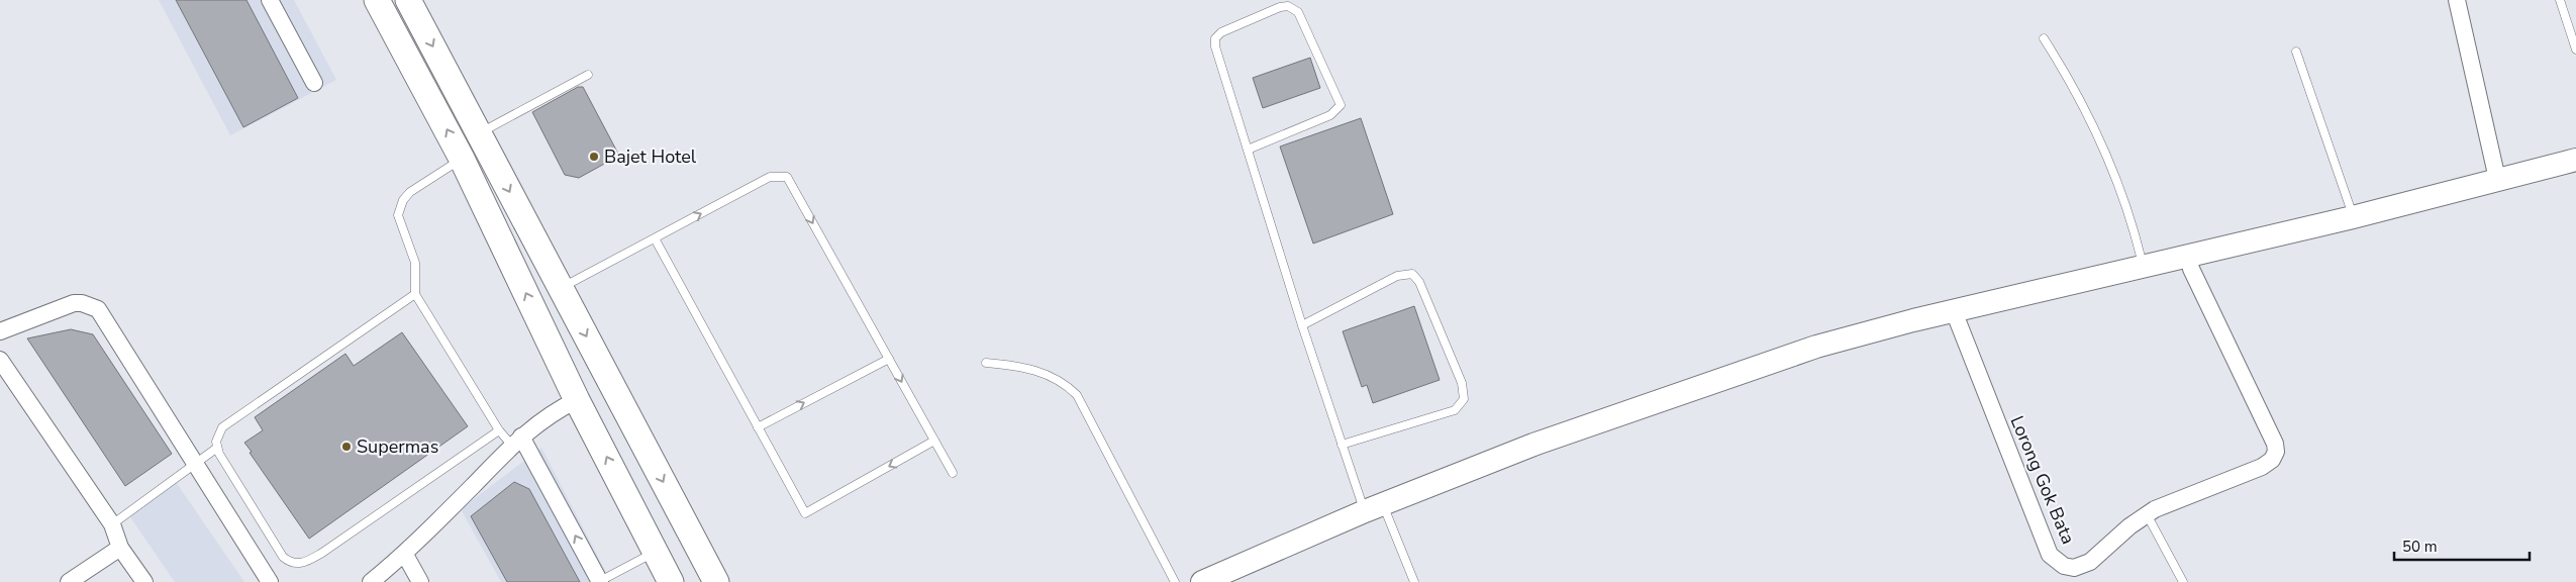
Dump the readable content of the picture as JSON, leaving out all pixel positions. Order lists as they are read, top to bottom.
{
  "streets": {
    "street": ["Lorong Gok Bata"]
  },
  "places": ["Bajet Hotel", "Supermas"],
  "scale_bar": "50 m"
}
